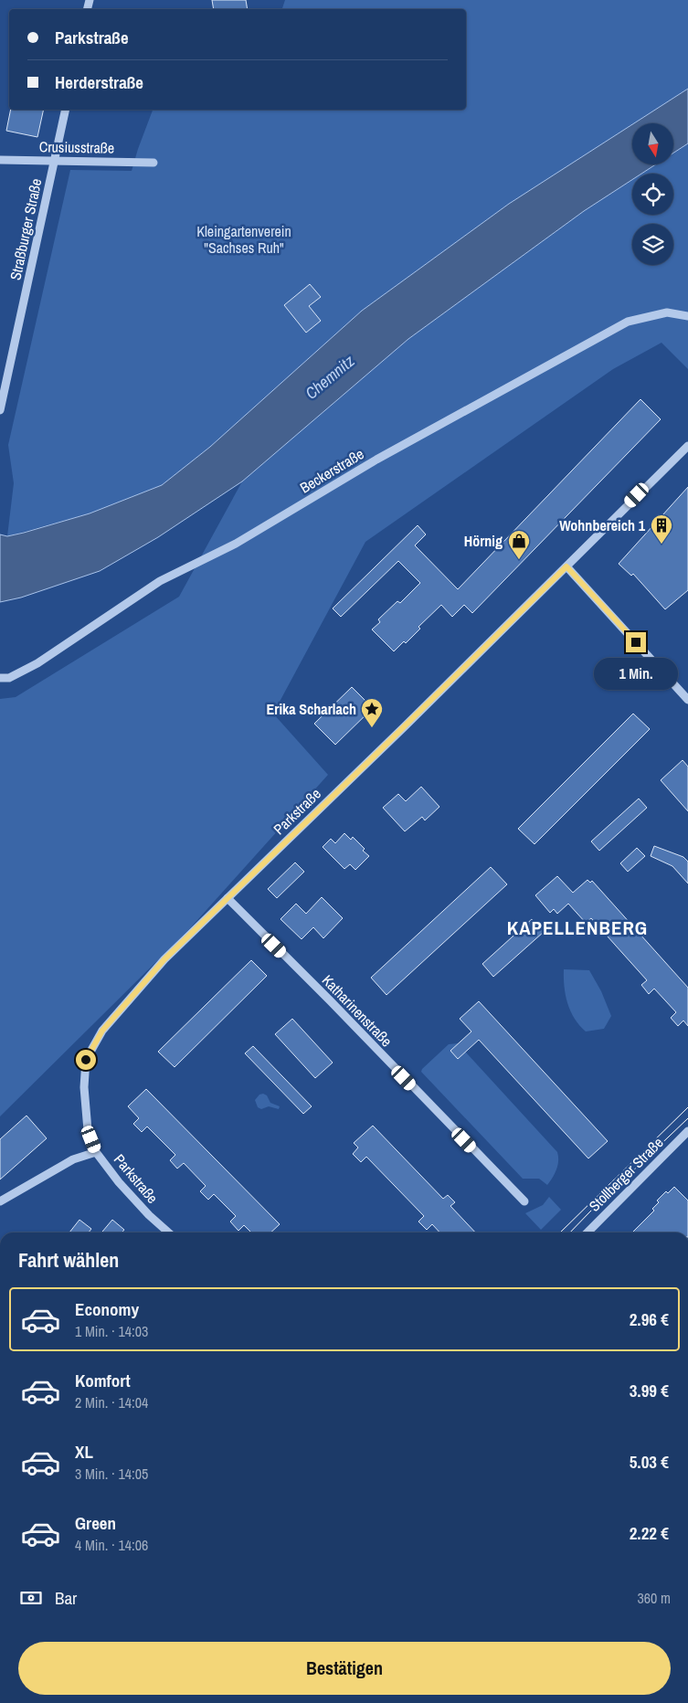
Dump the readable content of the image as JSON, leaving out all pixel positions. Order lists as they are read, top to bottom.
{
  "streets": {
    "street": [
      "Crusiusstraße",
      "Straßburger Straße",
      "Beckerstraße",
      "Parkstraße",
      "Katharinenstraße",
      "Stollberger Straße"
    ]
  },
  "crossings": [
    ["Crusiusstraße", "Straßburger Straße"],
    ["Parkstraße", "Katharinenstraße"]
  ],
  "districts": ["KAPELLENBERG"],
  "water": ["Chemnitz"],
  "parks": ["Kleingartenverein \"Sachses Ruh\""],
  "places": {
    "building": ["Wohnbereich 1"],
    "shop": ["Hörnig"],
    "place": ["Erika Scharlach"]
  },
  "north": "bottom",
  "page": {
    "banner": ["Parkstraße", "Herderstraße"],
    "bubble": "1 Min.",
    "heading": "Fahrt wählen",
    "list": [
      {
        "name": "Economy",
        "note": "1 Min. · 14:03",
        "value": "2.96 €"
      },
      {
        "name": "Komfort",
        "note": "2 Min. · 14:04",
        "value": "3.99 €"
      },
      {
        "name": "XL",
        "note": "3 Min. · 14:05",
        "value": "5.03 €"
      },
      {
        "name": "Green",
        "note": "4 Min. · 14:06",
        "value": "2.22 €"
      }
    ],
    "pay": ["Bar", "360 m"],
    "buttons": "Bestätigen"
  }
}
